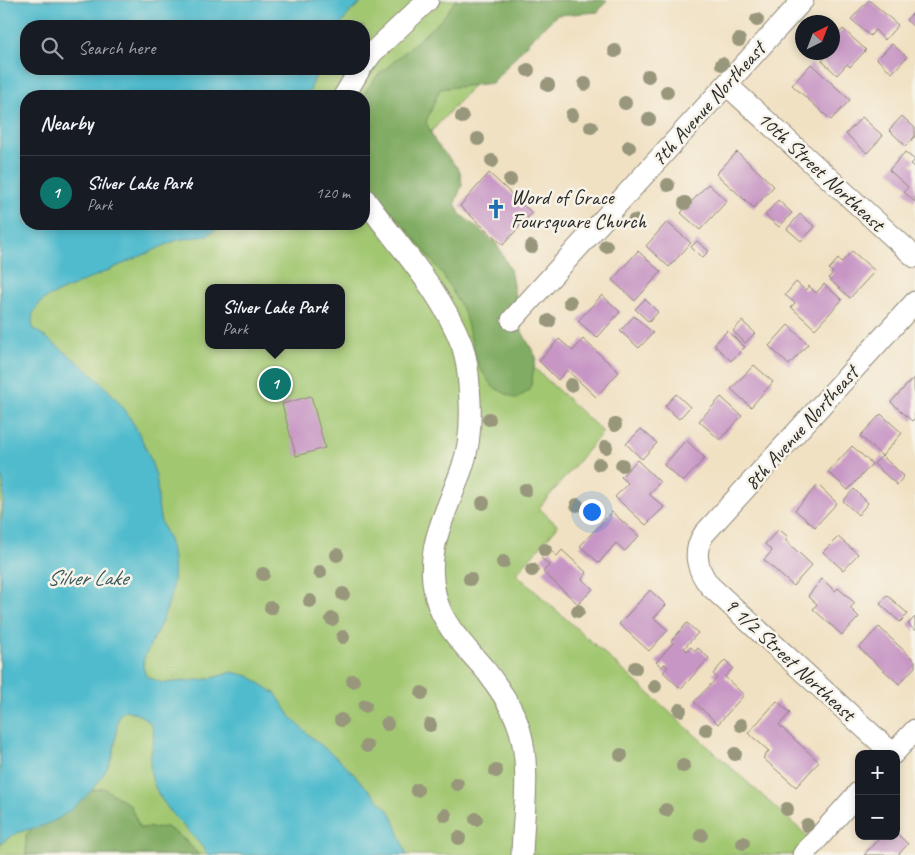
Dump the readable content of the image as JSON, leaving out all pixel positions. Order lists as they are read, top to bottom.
{
  "streets": {
    "street": [
      "7th Avenue Northeast",
      "10th Street Northeast",
      "8th Avenue Northeast",
      "9 1/2 Street Northeast"
    ]
  },
  "crossings": [
    ["7th Avenue Northeast", "10th Street Northeast"],
    ["8th Avenue Northeast", "9 1/2 Street Northeast"]
  ],
  "water": ["Silver Lake"],
  "places": {
    "church": ["Word of Grace Foursquare Church"]
  },
  "north": "top right",
  "page": {
    "search": "Search here",
    "heading": "Nearby",
    "list": [
      {
        "mark": "1",
        "name": "Silver Lake Park",
        "note": "Park",
        "value": "120 m"
      }
    ],
    "popup": ["Silver Lake Park", "Park"],
    "pins": "1",
    "map_buttons": ["+", "−"]
  }
}
